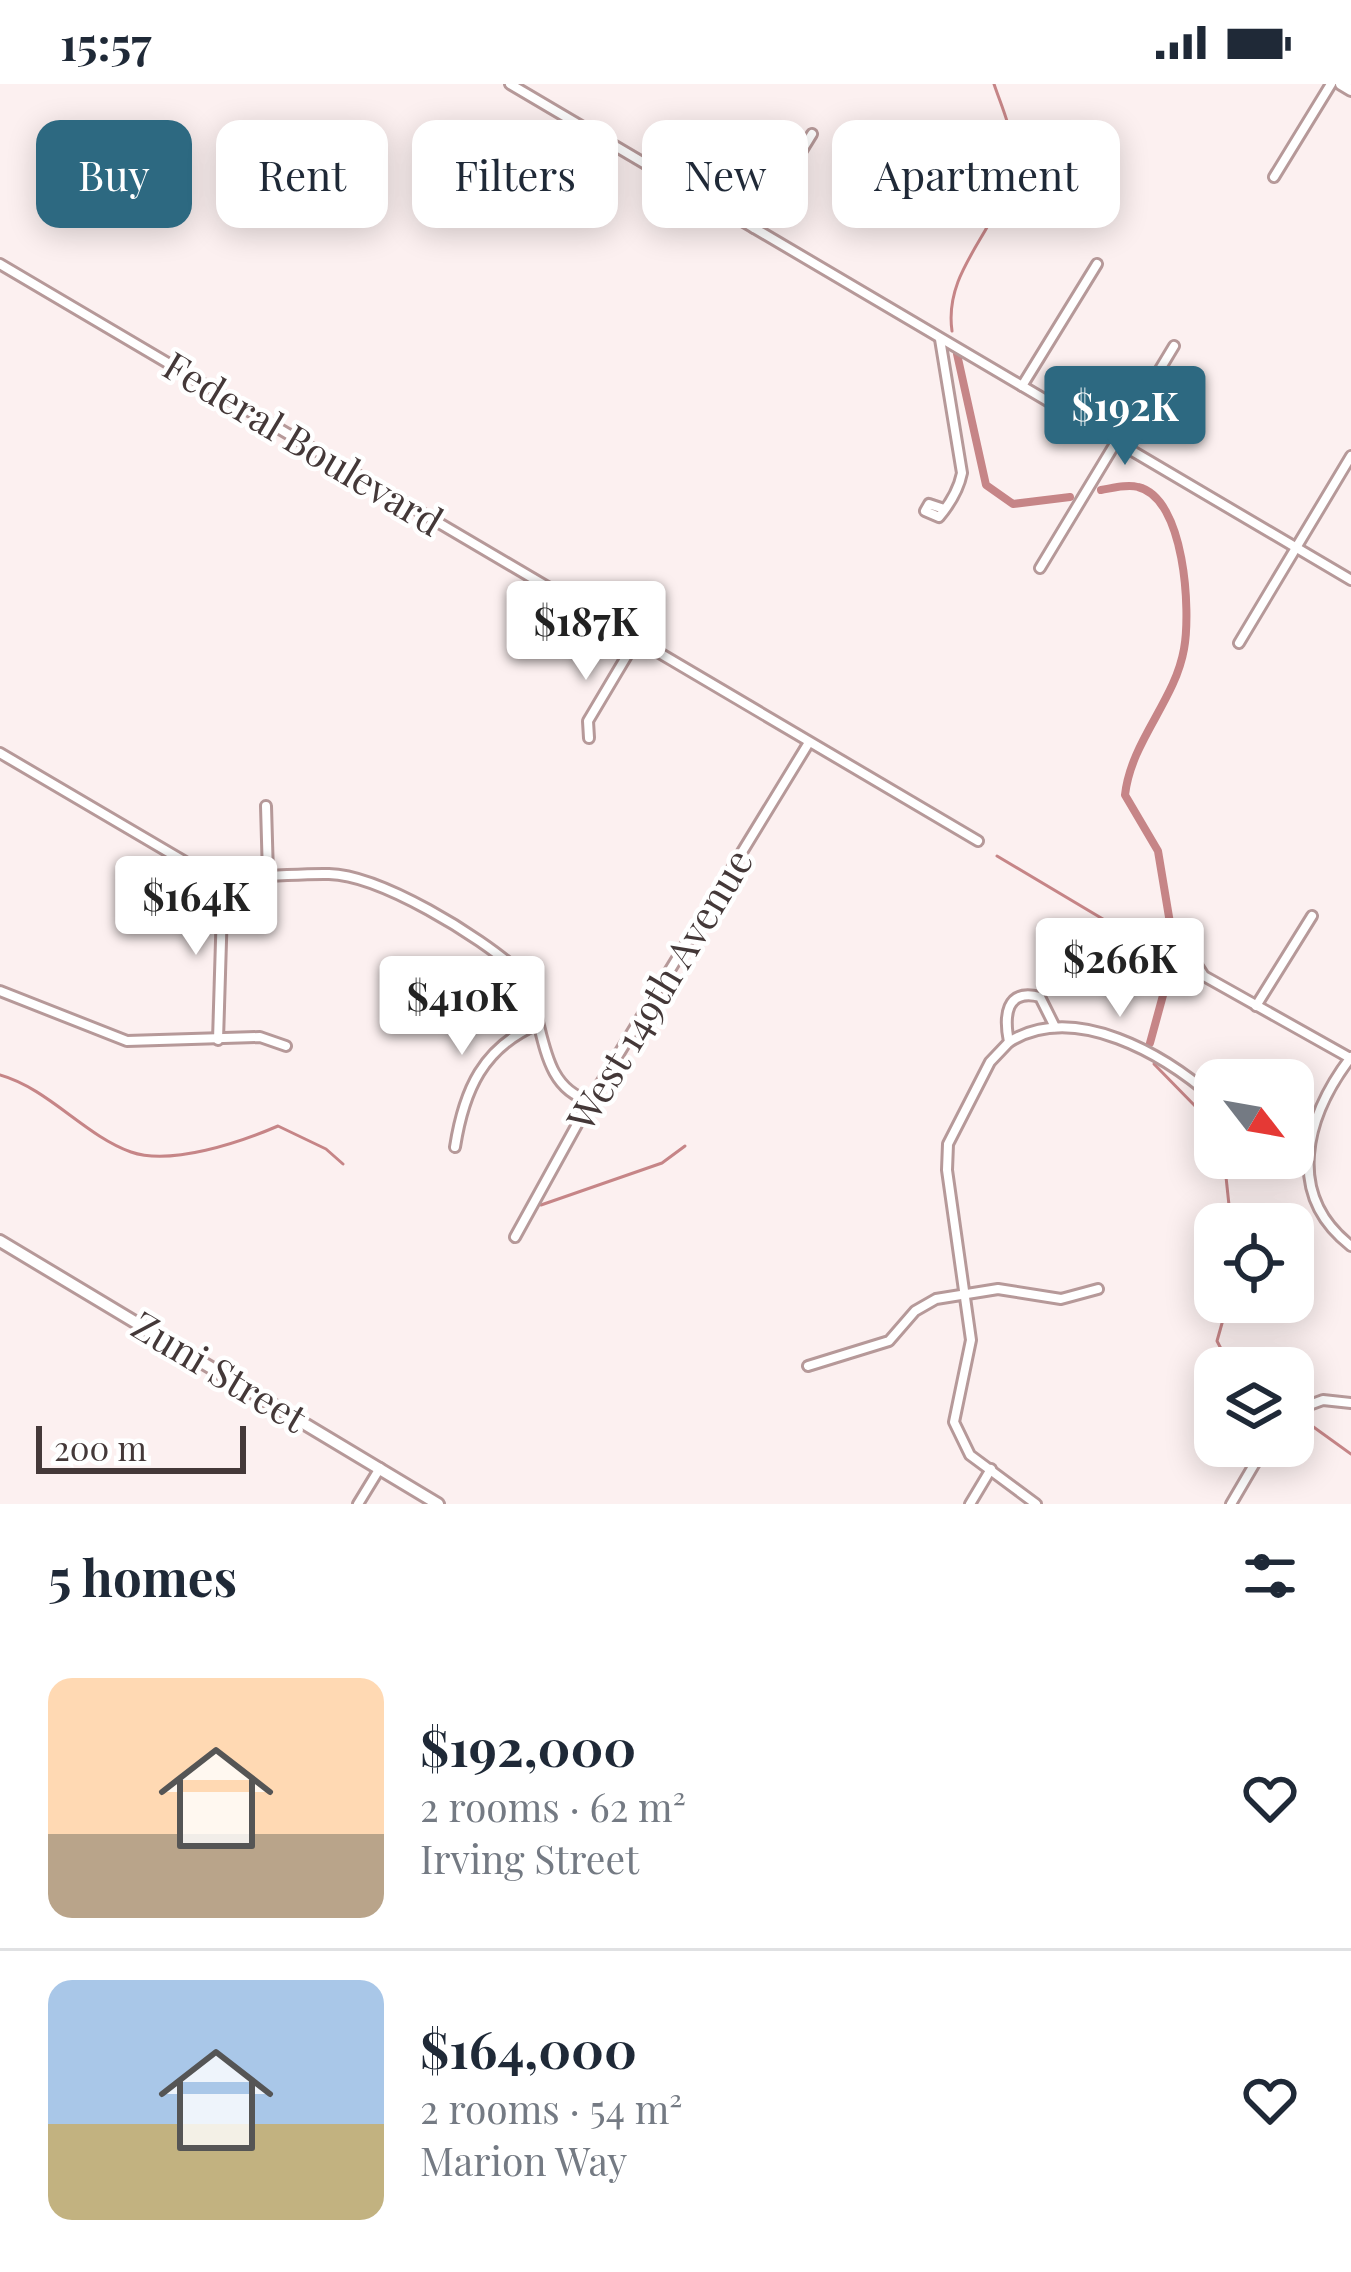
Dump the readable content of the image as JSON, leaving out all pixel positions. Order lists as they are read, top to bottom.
{
  "streets": {
    "street": ["Federal Boulevard", "West 149th Avenue", "Zuni Street"]
  },
  "crossings": [
    ["Federal Boulevard", "West 149th Avenue"]
  ],
  "scale_bar": "200 m",
  "north": "bottom right",
  "page": {
    "status": "15:57",
    "chip": [
      "Buy",
      "Rent",
      "Filters",
      "New",
      "Apartment"
    ],
    "price": [
      "$192K",
      "$187K",
      "$164K",
      "$266K",
      "$410K"
    ],
    "scale": "200 m",
    "heading": "5 homes",
    "list": [
      {
        "name": "$192,000",
        "note": "2 rooms · 62 m² · Irving Street"
      },
      {
        "name": "$164,000",
        "note": "2 rooms · 54 m² · Marion Way"
      }
    ]
  }
}
